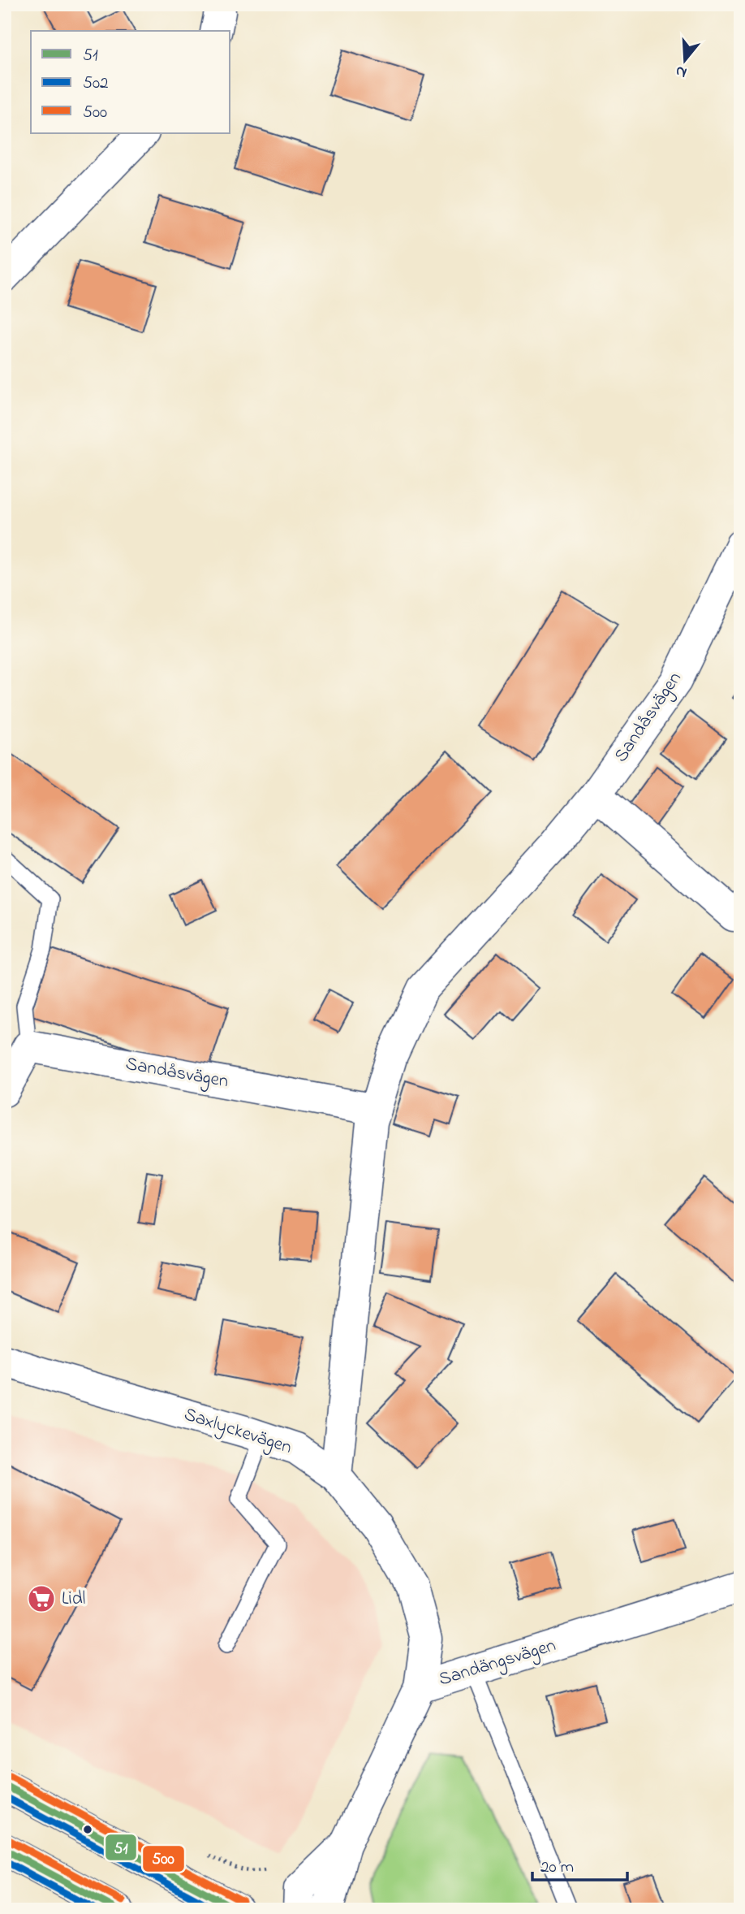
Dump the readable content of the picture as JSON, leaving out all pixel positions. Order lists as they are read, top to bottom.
{
  "streets": {
    "main road": ["Sandåsvägen", "Saxlyckevägen", "Sandängsvägen"]
  },
  "crossings": [
    ["Sandåsvägen", "Saxlyckevägen"],
    ["Saxlyckevägen", "Sandängsvägen"]
  ],
  "places": {
    "supermarket": ["Lidl"]
  },
  "lines": ["transit line 500", "transit line 51", "transit line 502"],
  "legend": ["51", "502", "500"],
  "scale_bar": "20 m",
  "north": "bottom"
}
